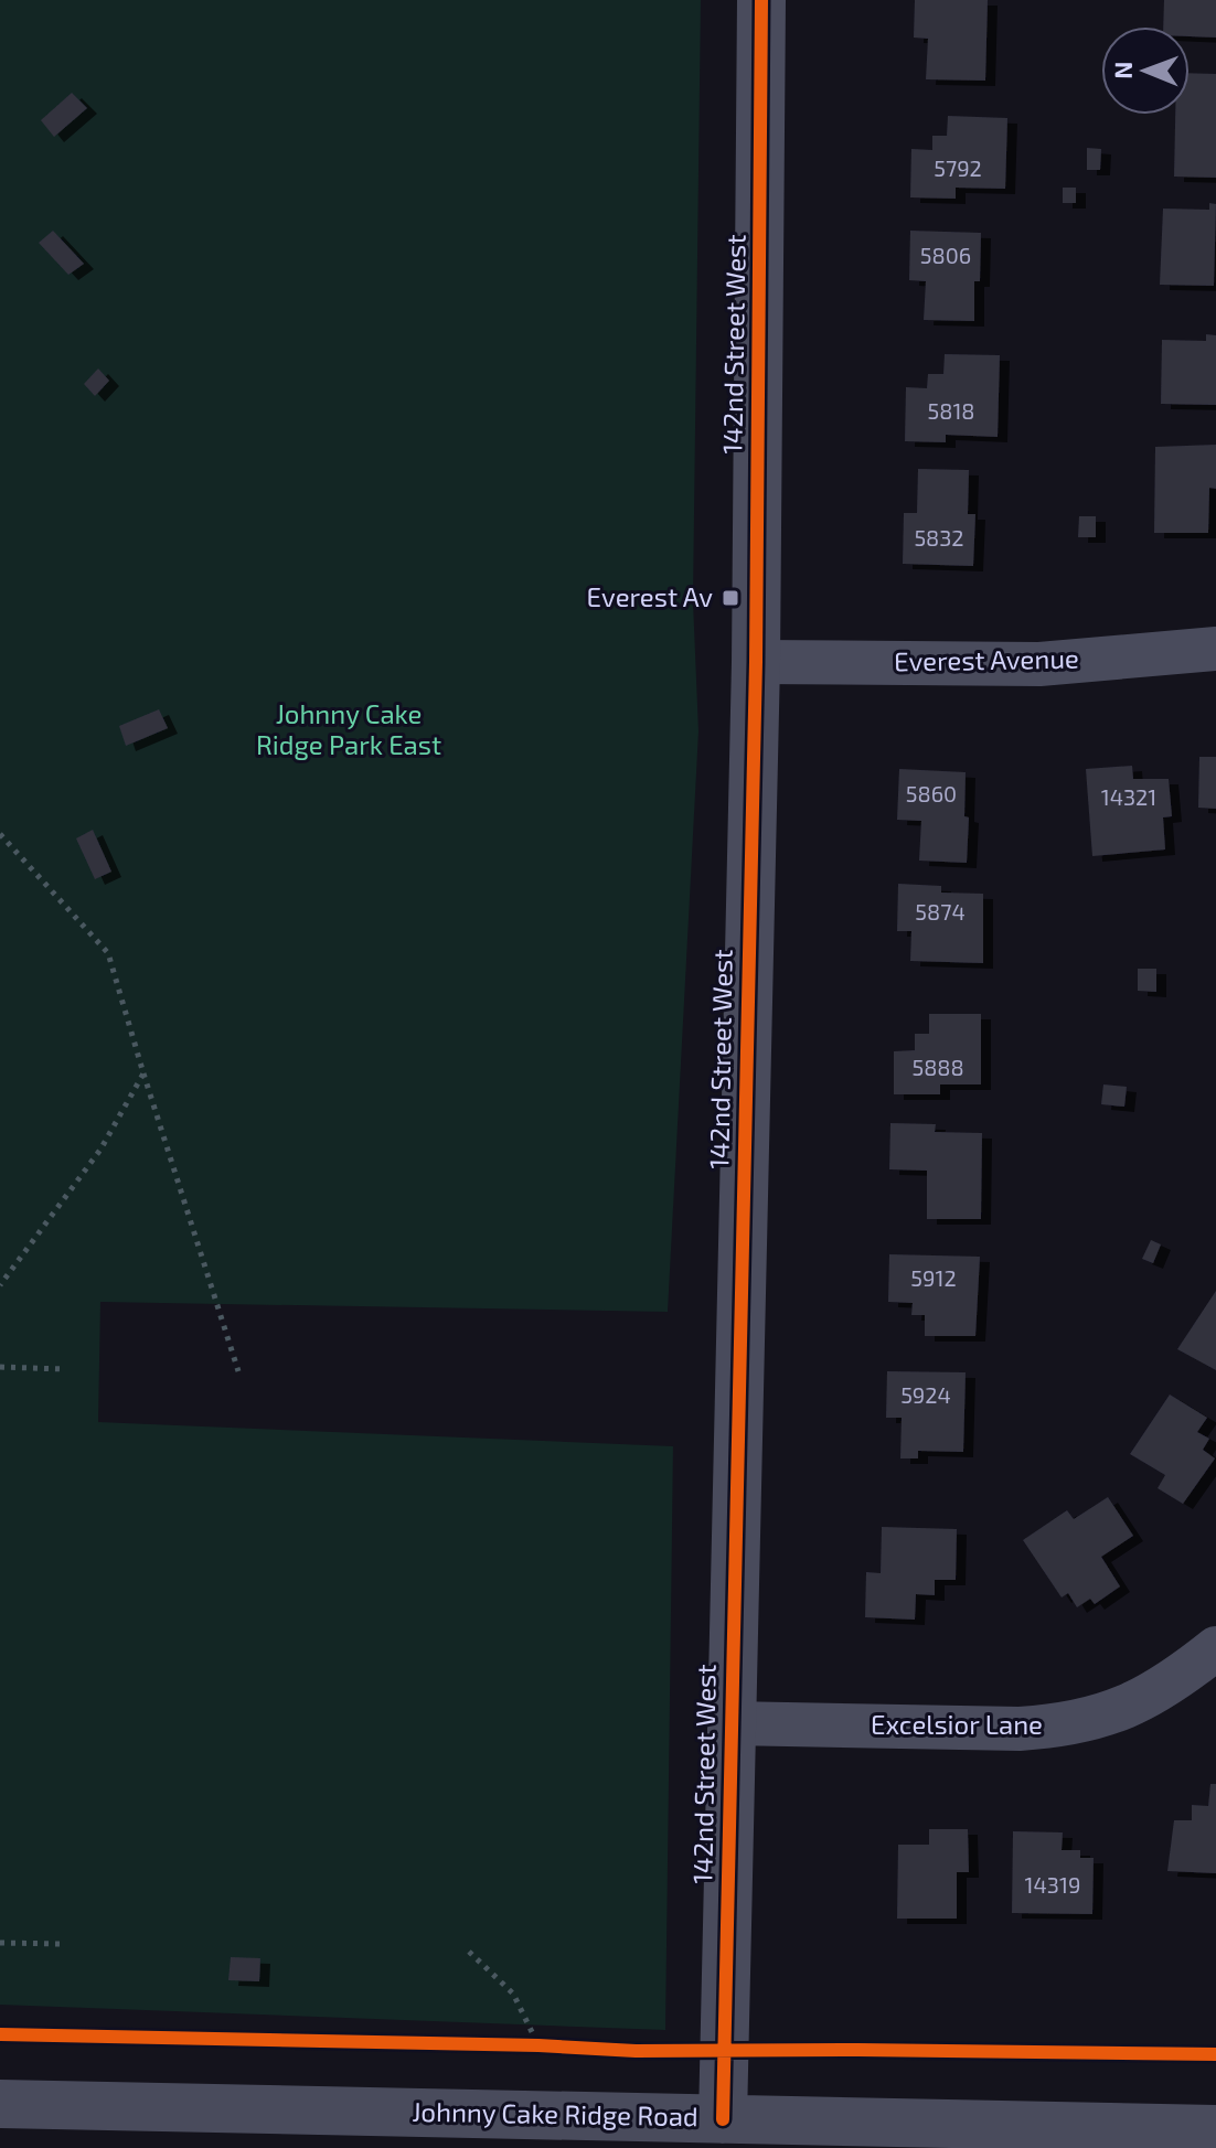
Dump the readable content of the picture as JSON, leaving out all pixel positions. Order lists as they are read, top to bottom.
{
  "streets": {
    "street": [
      "142nd Street West",
      "Everest Avenue",
      "Excelsior Lane",
      "Johnny Cake Ridge Road"
    ]
  },
  "crossings": [
    ["142nd Street West", "Everest Avenue"],
    ["142nd Street West", "Excelsior Lane"],
    ["142nd Street West", "Johnny Cake Ridge Road"]
  ],
  "parks": ["Johnny Cake Ridge Park East"],
  "places": {
    "transit": ["Everest Av"]
  },
  "house_numbers": [
    "5792",
    "5806",
    "5818",
    "5832",
    "5860",
    "14321",
    "5874",
    "5888",
    "5912",
    "5924",
    "14319"
  ],
  "north": "left"
}
